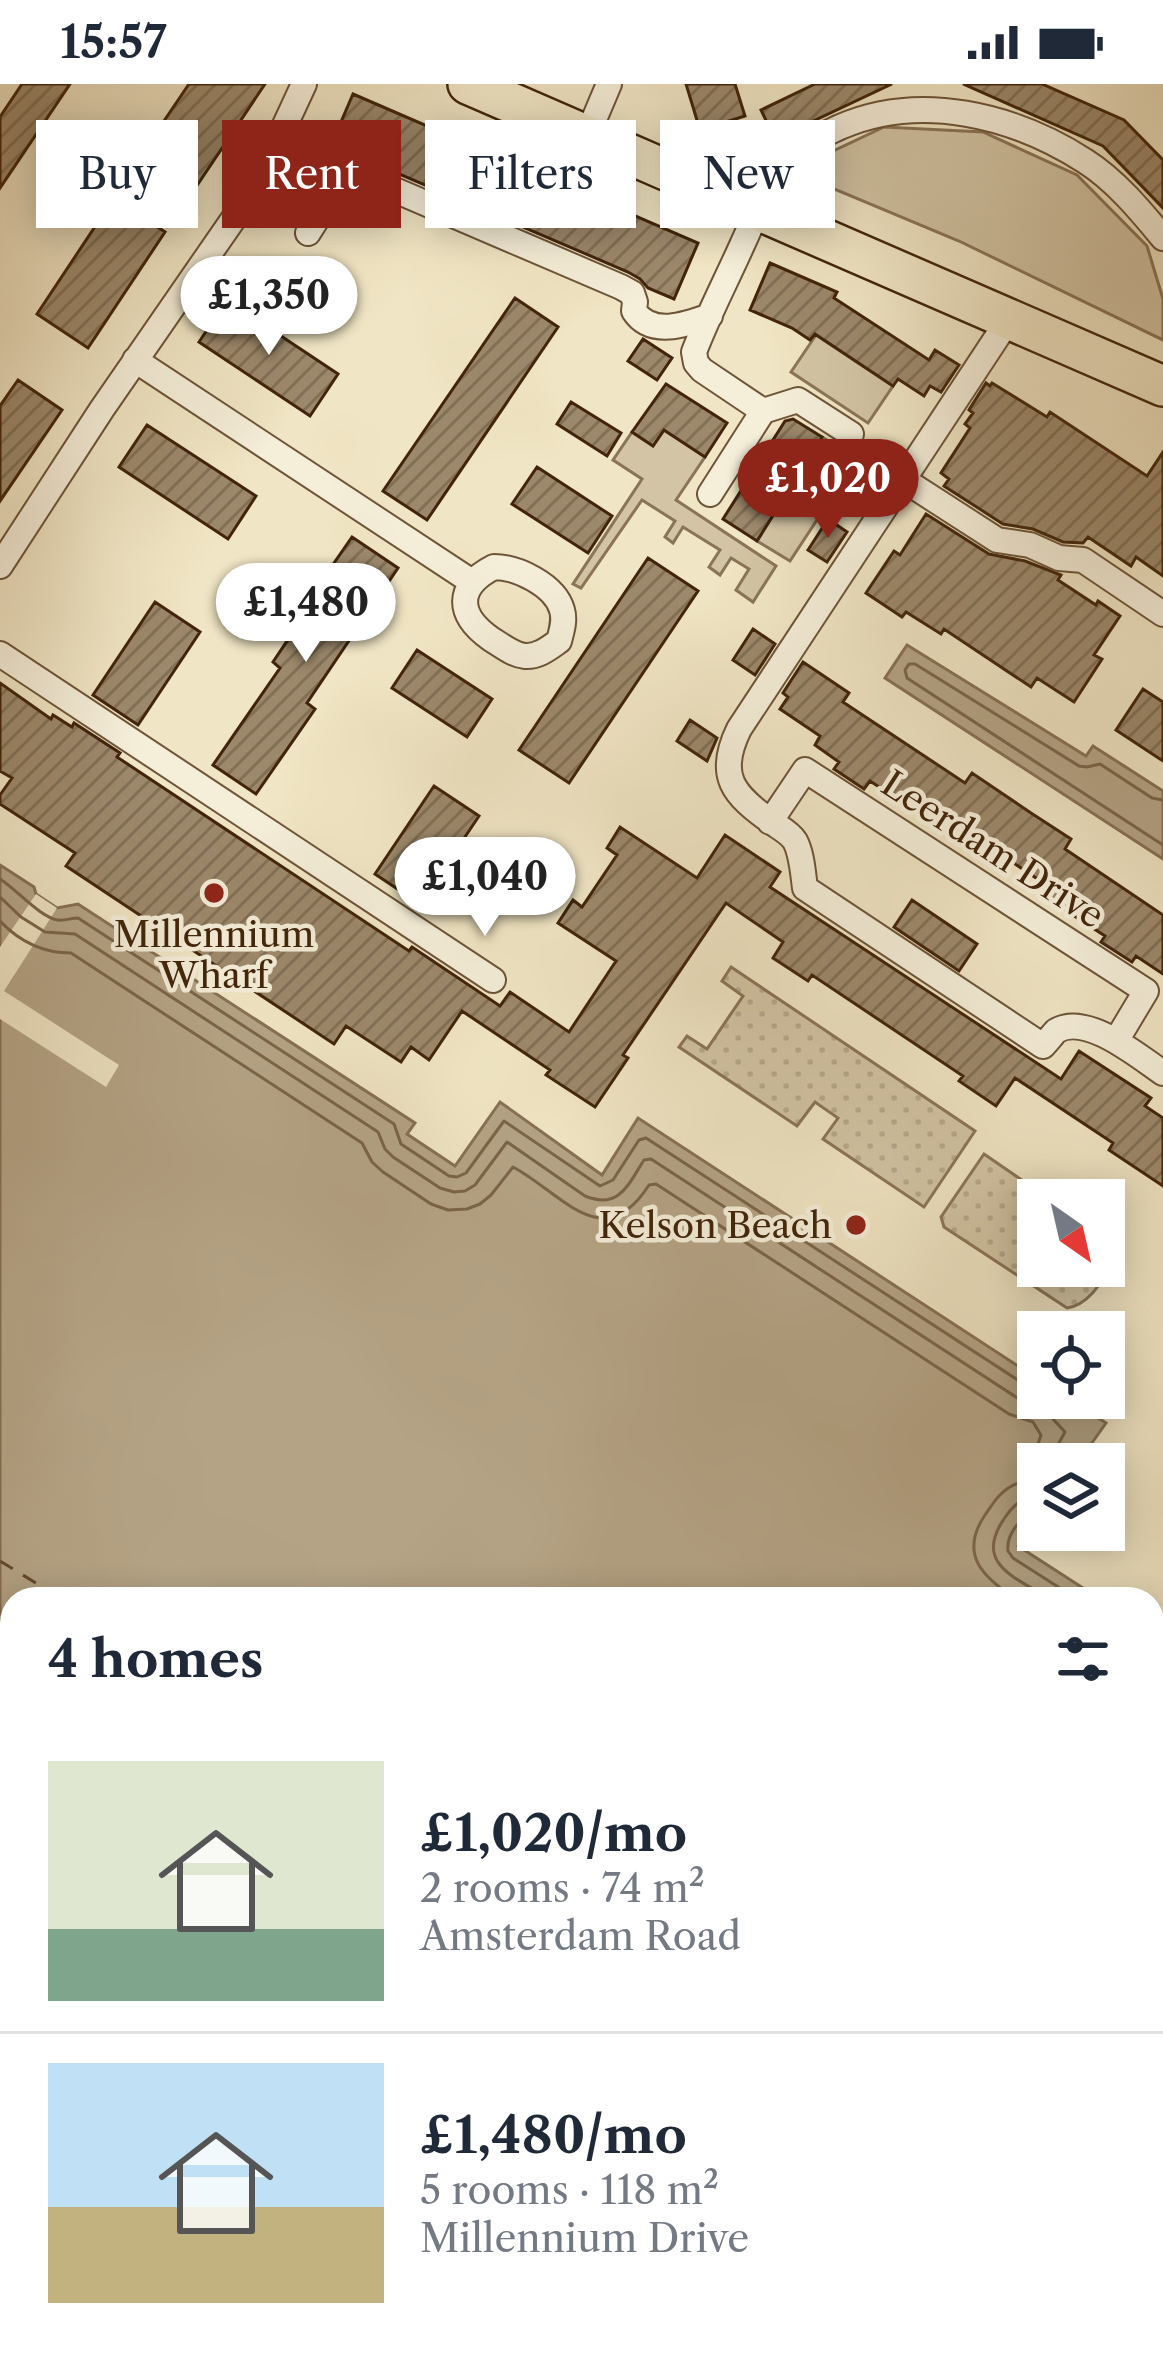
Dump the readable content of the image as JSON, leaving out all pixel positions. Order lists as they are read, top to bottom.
{
  "streets": {
    "street": ["Leerdam Drive"]
  },
  "places": ["Millennium Wharf", "Kelson Beach"],
  "north": "bottom right",
  "page": {
    "status": "15:57",
    "chip": [
      "Buy",
      "Rent",
      "Filters",
      "New"
    ],
    "price": [
      "£1,350",
      "£1,020",
      "£1,480",
      "£1,040"
    ],
    "heading": "4 homes",
    "list": [
      {
        "name": "£1,020/mo",
        "note": "2 rooms · 74 m² · Amsterdam Road"
      },
      {
        "name": "£1,480/mo",
        "note": "5 rooms · 118 m² · Millennium Drive"
      }
    ]
  }
}
